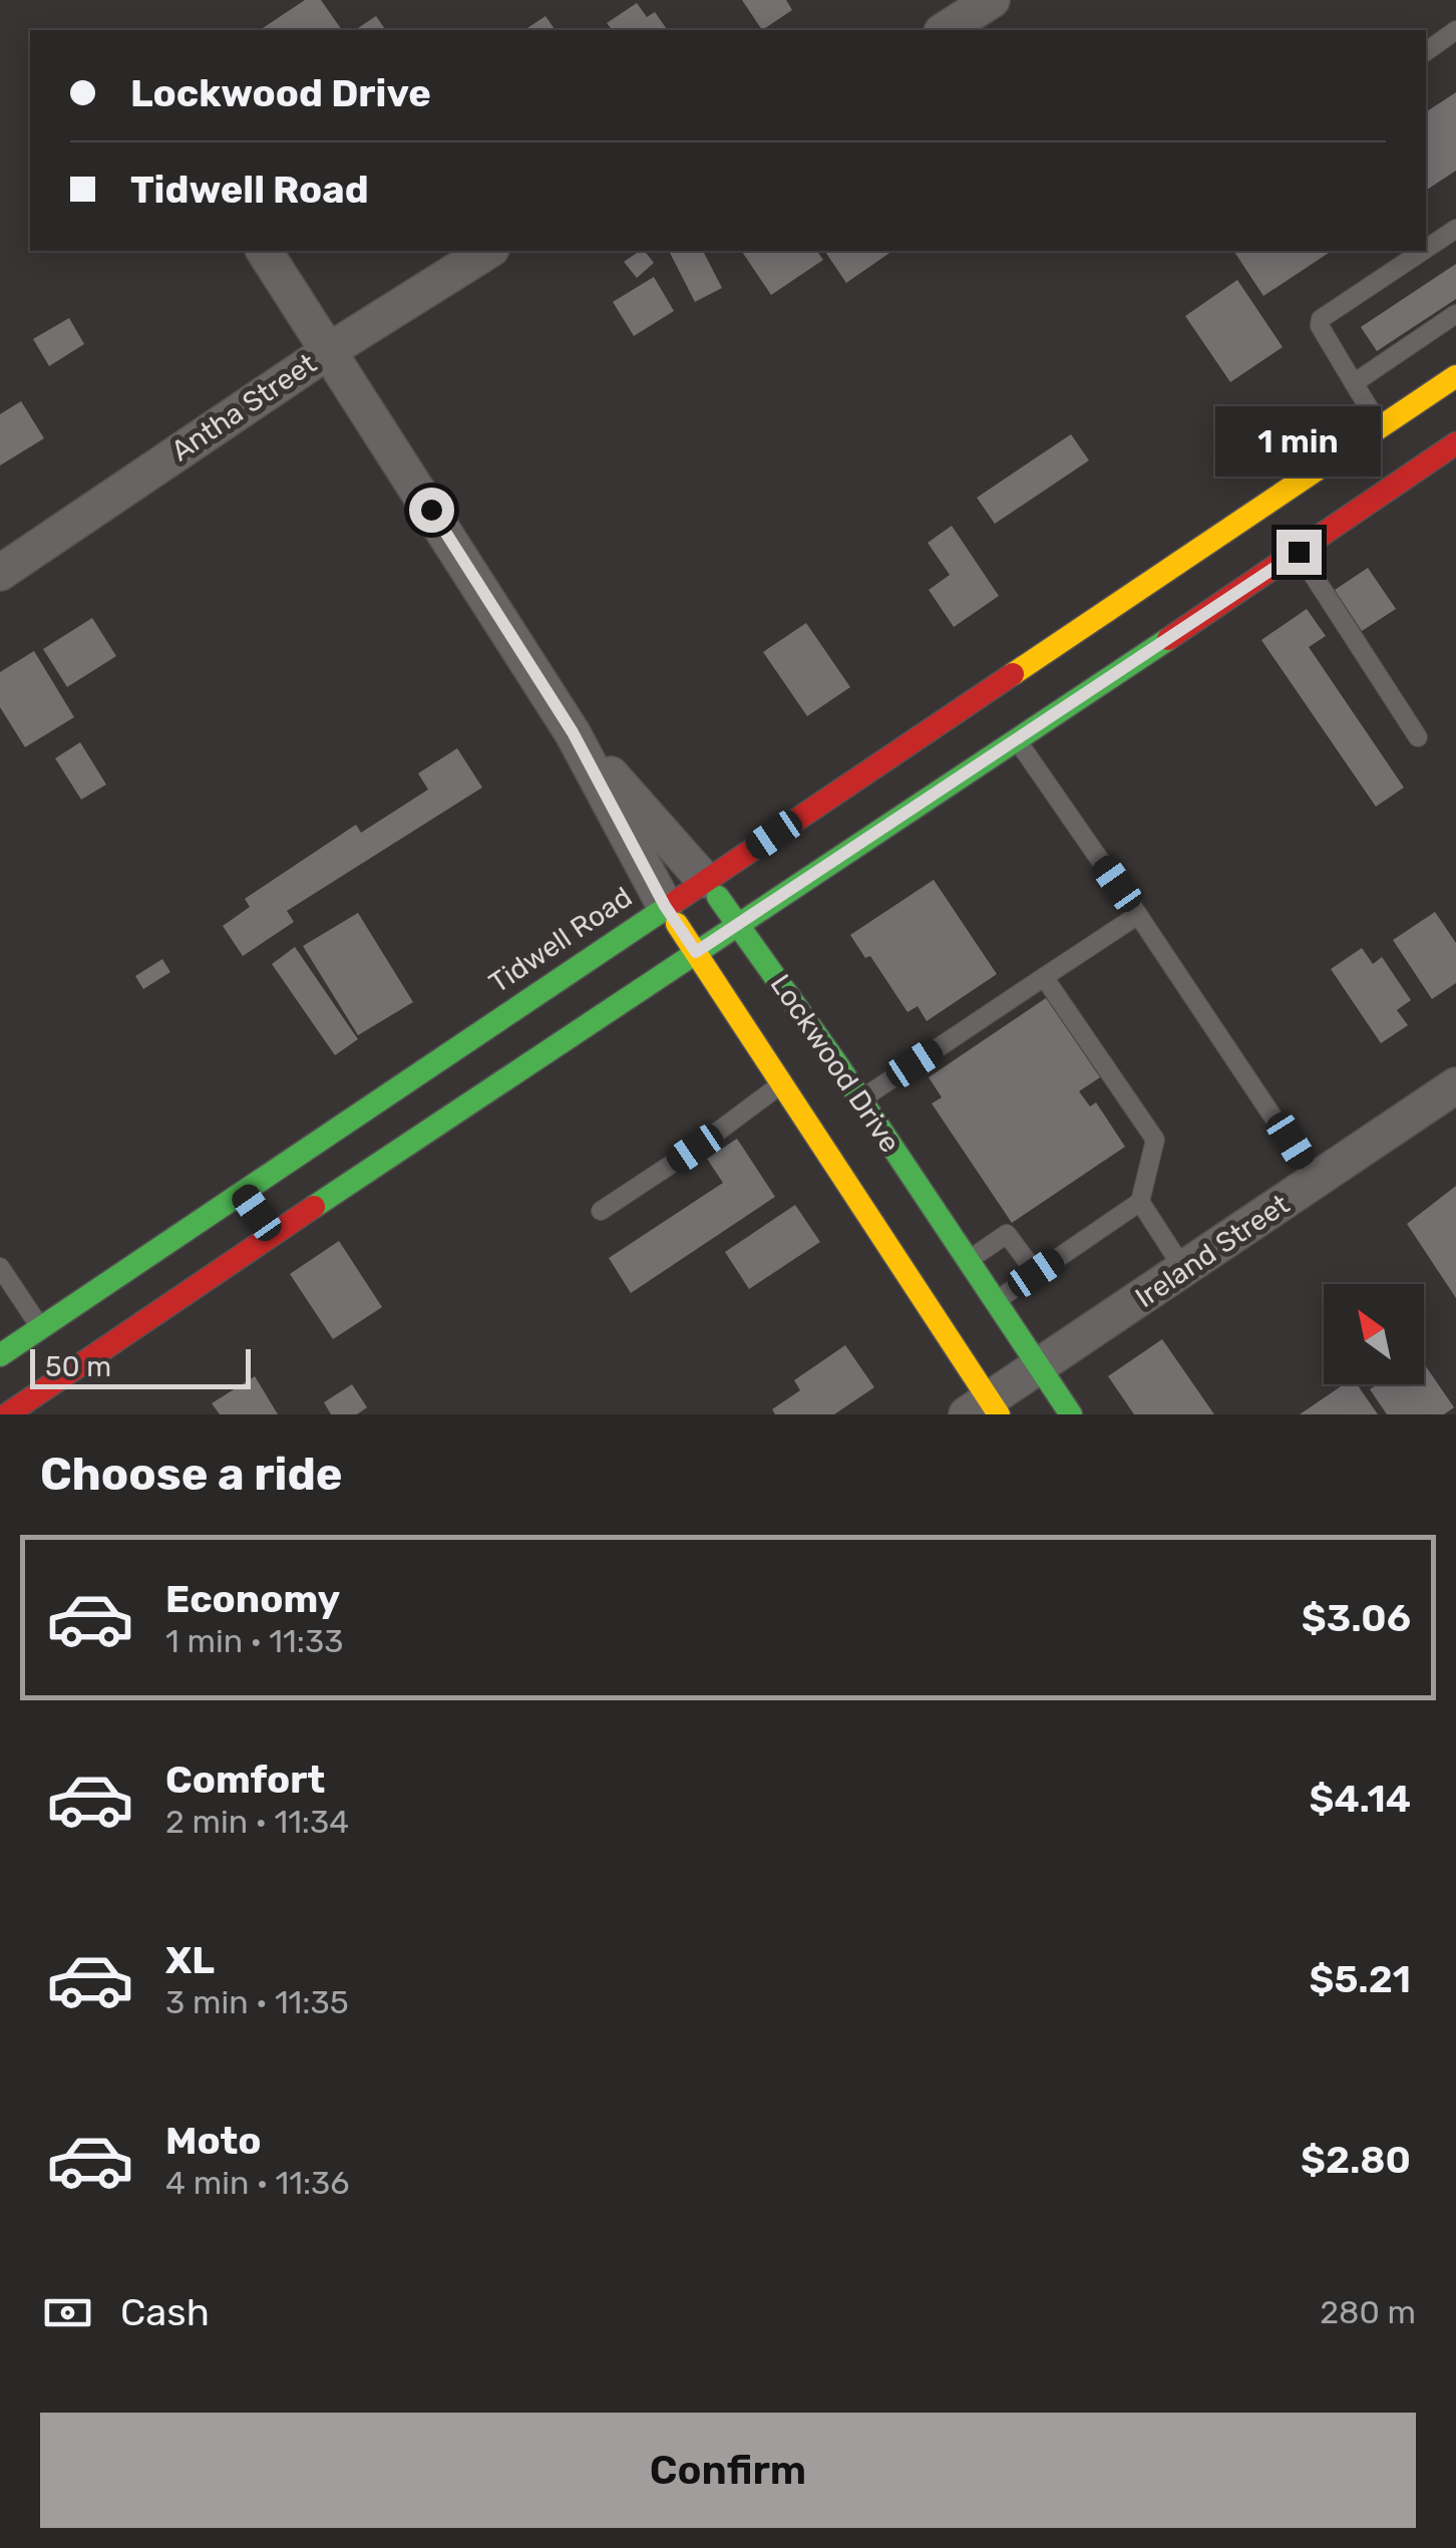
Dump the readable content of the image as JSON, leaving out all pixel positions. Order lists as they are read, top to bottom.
{
  "streets": {
    "main road": ["Tidwell Road", "Lockwood Drive"],
    "street": ["Antha Street", "Ireland Street"]
  },
  "crossings": [
    ["Antha Street", "Lockwood Drive"],
    ["Tidwell Road", "Lockwood Drive"],
    ["Lockwood Drive", "Ireland Street"]
  ],
  "scale_bar": "50 m",
  "north": "top left",
  "page": {
    "banner": ["Lockwood Drive", "Tidwell Road"],
    "bubble": "1 min",
    "scale": "50 m",
    "heading": "Choose a ride",
    "list": [
      {
        "name": "Economy",
        "note": "1 min · 11:33",
        "value": "$3.06"
      },
      {
        "name": "Comfort",
        "note": "2 min · 11:34",
        "value": "$4.14"
      },
      {
        "name": "XL",
        "note": "3 min · 11:35",
        "value": "$5.21"
      },
      {
        "name": "Moto",
        "note": "4 min · 11:36",
        "value": "$2.80"
      }
    ],
    "pay": ["Cash", "280 m"],
    "buttons": "Confirm"
  }
}
